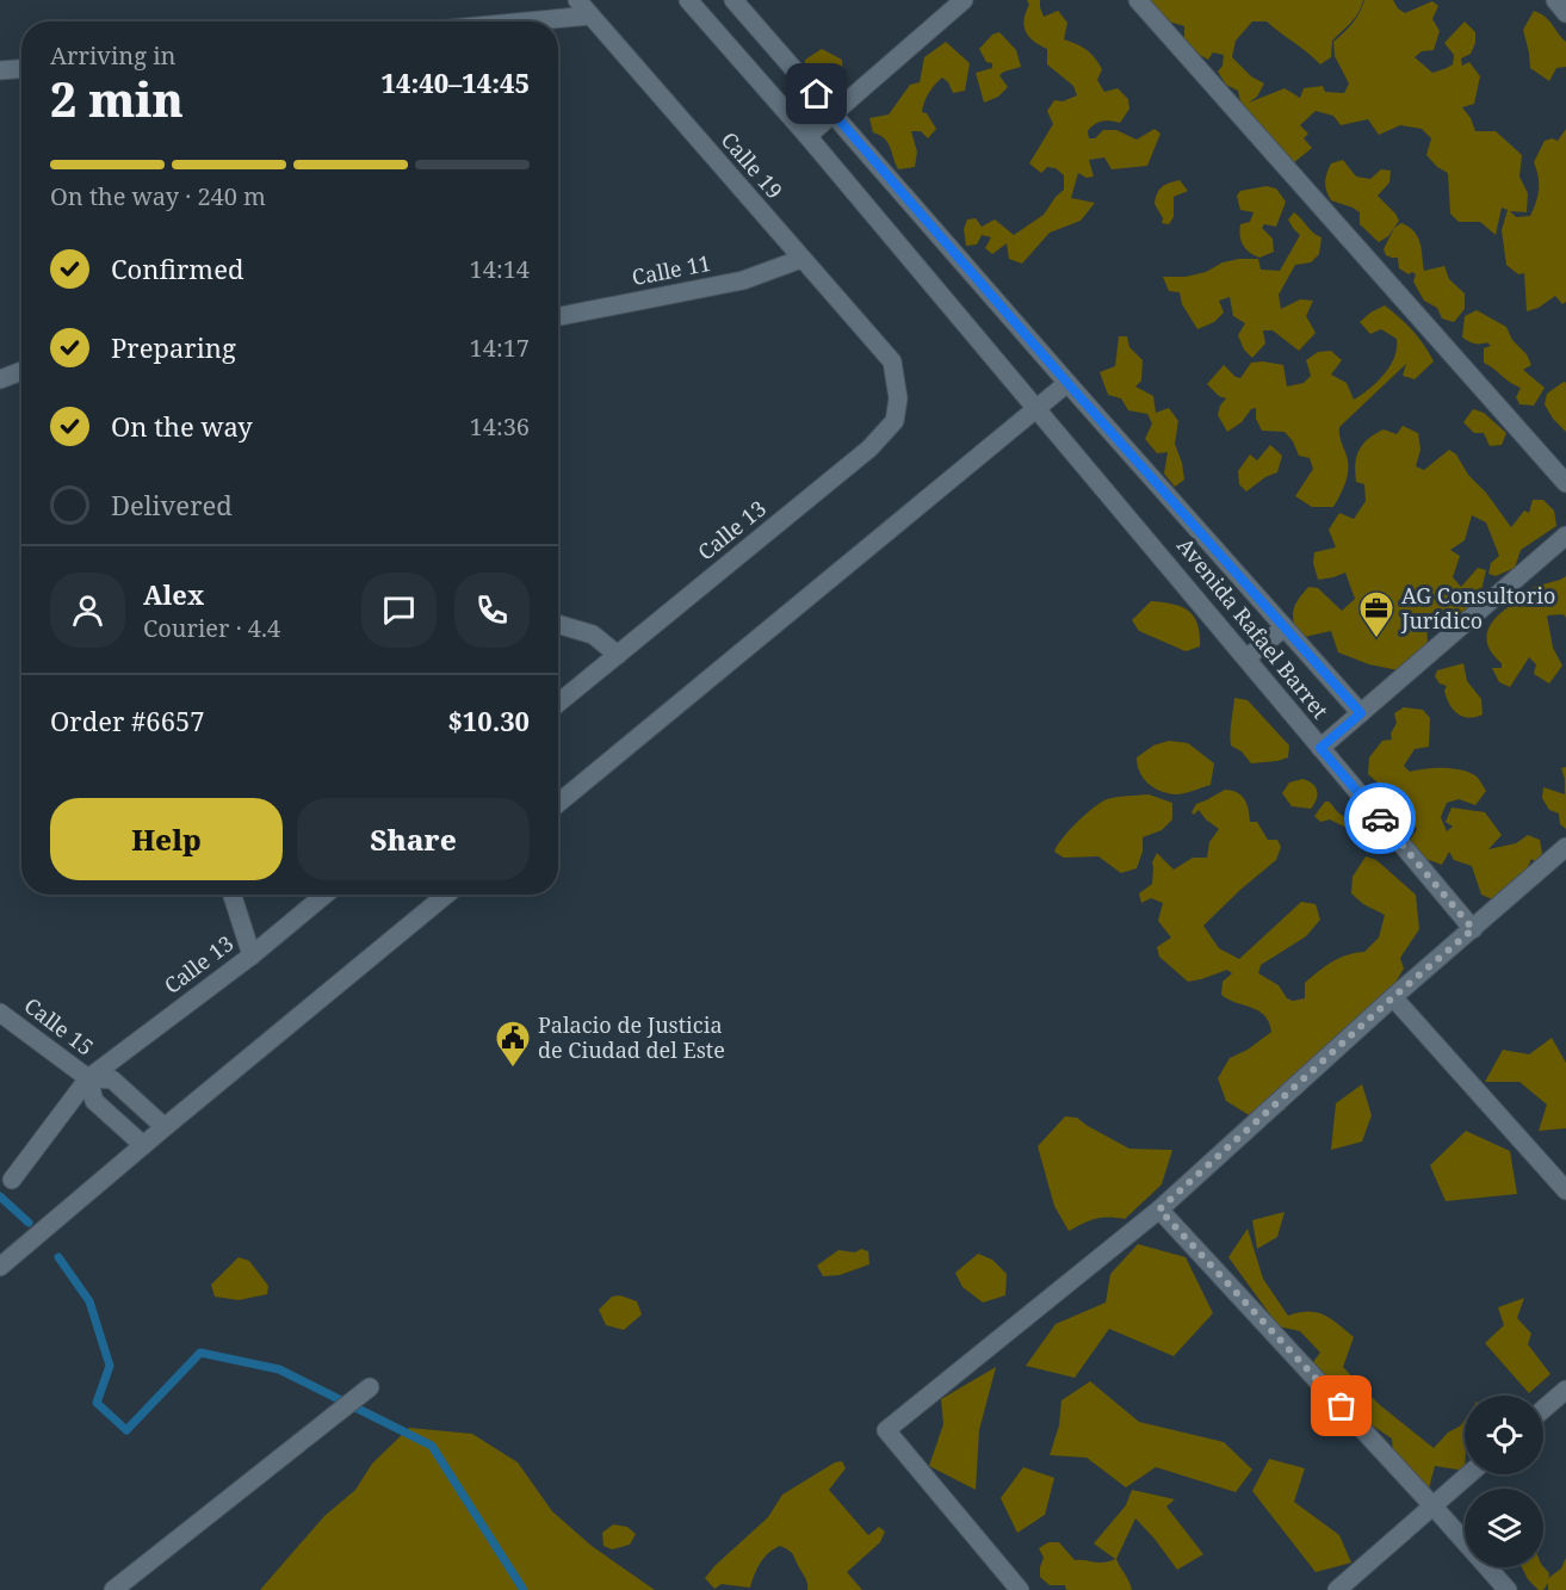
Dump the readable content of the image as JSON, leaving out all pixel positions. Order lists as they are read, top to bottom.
{
  "streets": {
    "street": [
      "Calle 19",
      "Calle 11",
      "Calle 13",
      "Avenida Rafael Barret",
      "Calle 15"
    ]
  },
  "crossings": [
    ["Calle 19", "Calle 11"],
    ["Calle 19", "Calle 13"],
    ["Calle 13", "Calle 15"]
  ],
  "places": {
    "office": ["AG Consultorio Jurídico"],
    "public building": ["Palacio de Justicia de Ciudad del Este"]
  },
  "page": {
    "heading": ["2 min", "Arriving in", "14:40–14:45"],
    "panel": [
      "Alex",
      "Courier · 4.4",
      "Order #6657",
      "$10.30"
    ],
    "bar": "On the way · 240 m",
    "list": [
      ["Confirmed", "14:14"],
      ["Preparing", "14:17"],
      ["On the way", "14:36"],
      "Delivered"
    ],
    "buttons": ["Help", "Share"]
  }
}
